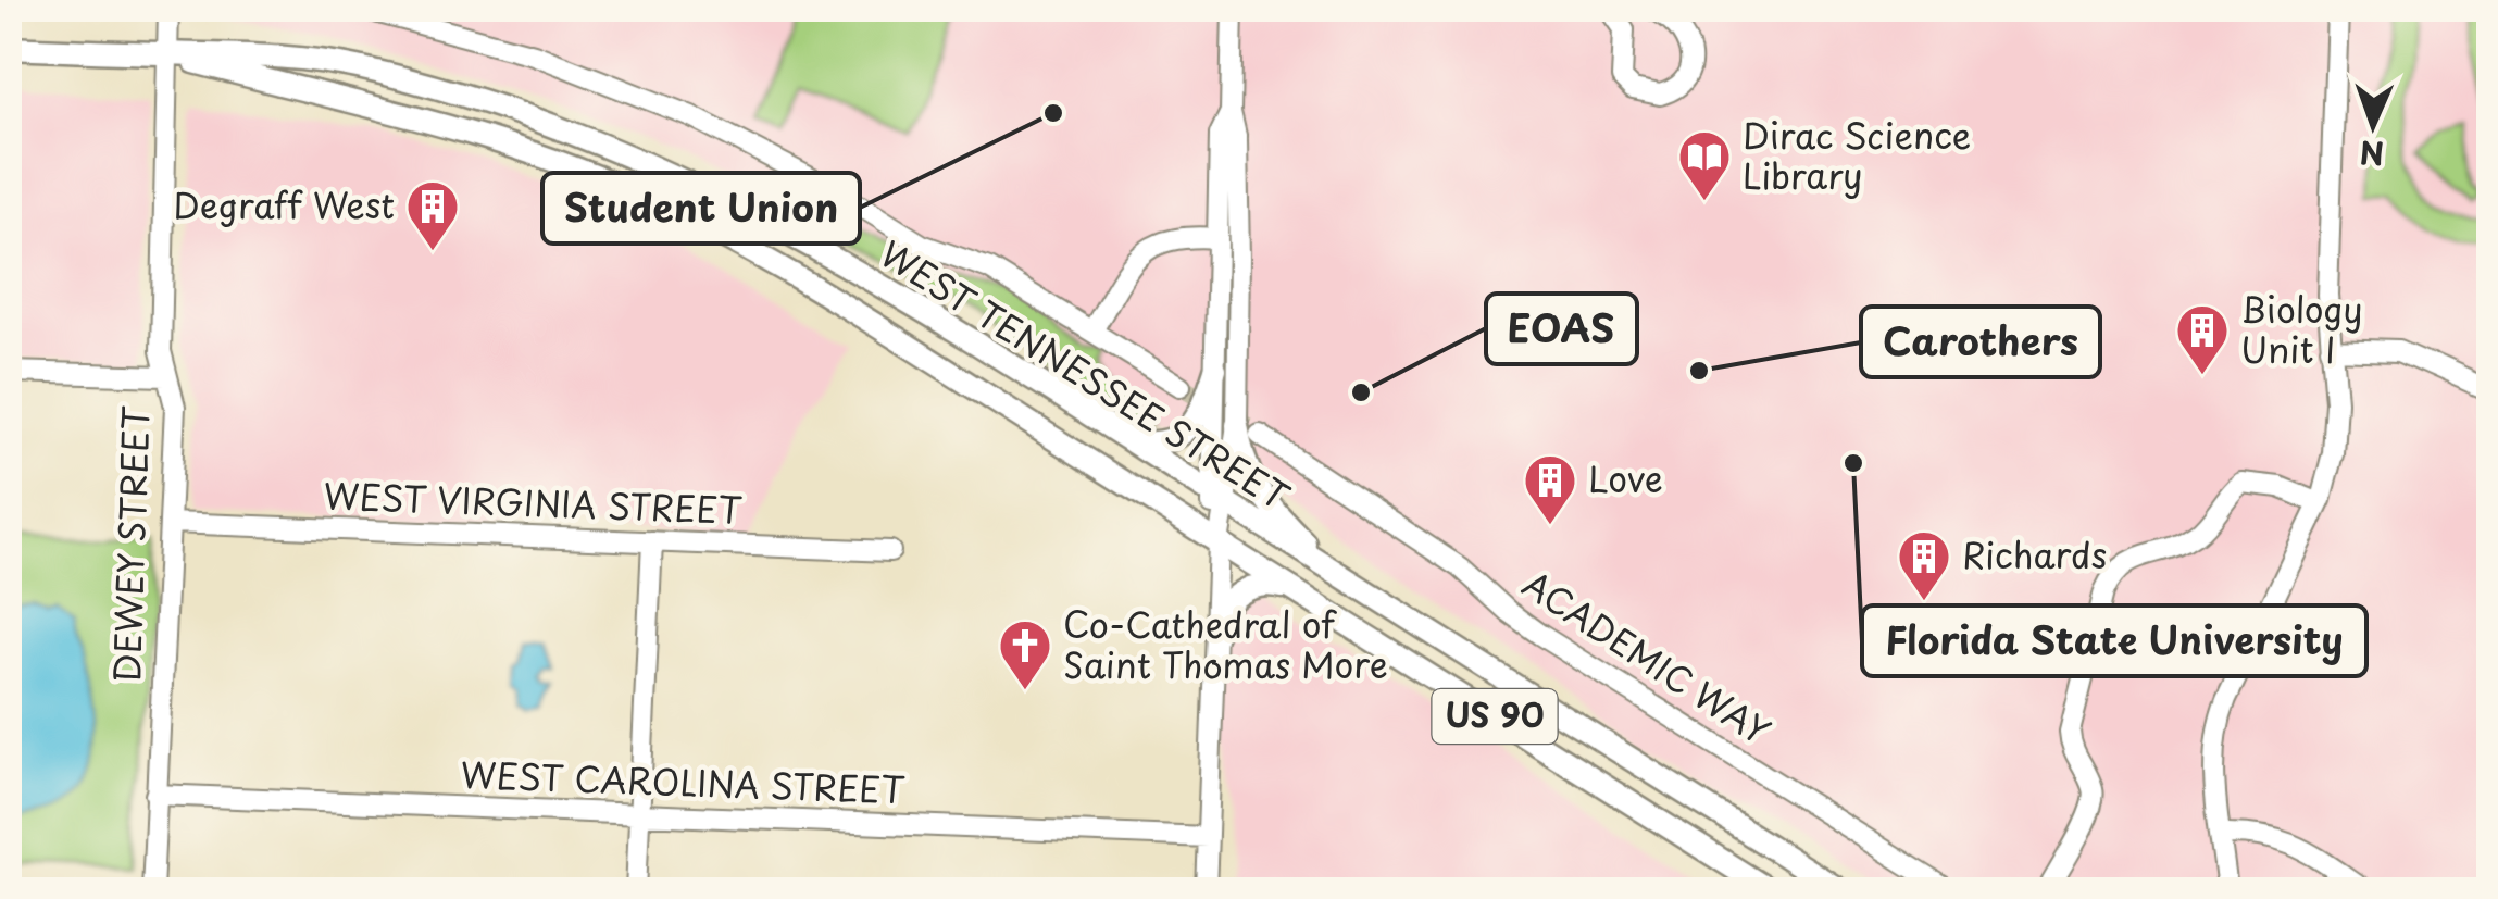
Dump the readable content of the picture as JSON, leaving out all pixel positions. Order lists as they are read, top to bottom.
{
  "streets": {
    "main road": ["WEST TENNESSEE STREET", "US 90"],
    "street": [
      "WEST VIRGINIA STREET",
      "DEWEY STREET",
      "ACADEMIC WAY",
      "WEST CAROLINA STREET"
    ]
  },
  "crossings": [
    ["WEST TENNESSEE STREET", "DEWEY STREET"],
    ["WEST VIRGINIA STREET", "DEWEY STREET"],
    ["DEWEY STREET", "WEST CAROLINA STREET"]
  ],
  "places": {
    "other": [
      "Student Union",
      "Carothers",
      "EOAS",
      "Florida State University"
    ],
    "library": ["Dirac Science Library"],
    "building": [
      "Degraff West",
      "Biology Unit I",
      "Love",
      "Richards"
    ],
    "church": ["Co-Cathedral of Saint Thomas More"]
  },
  "north": "bottom"
}
